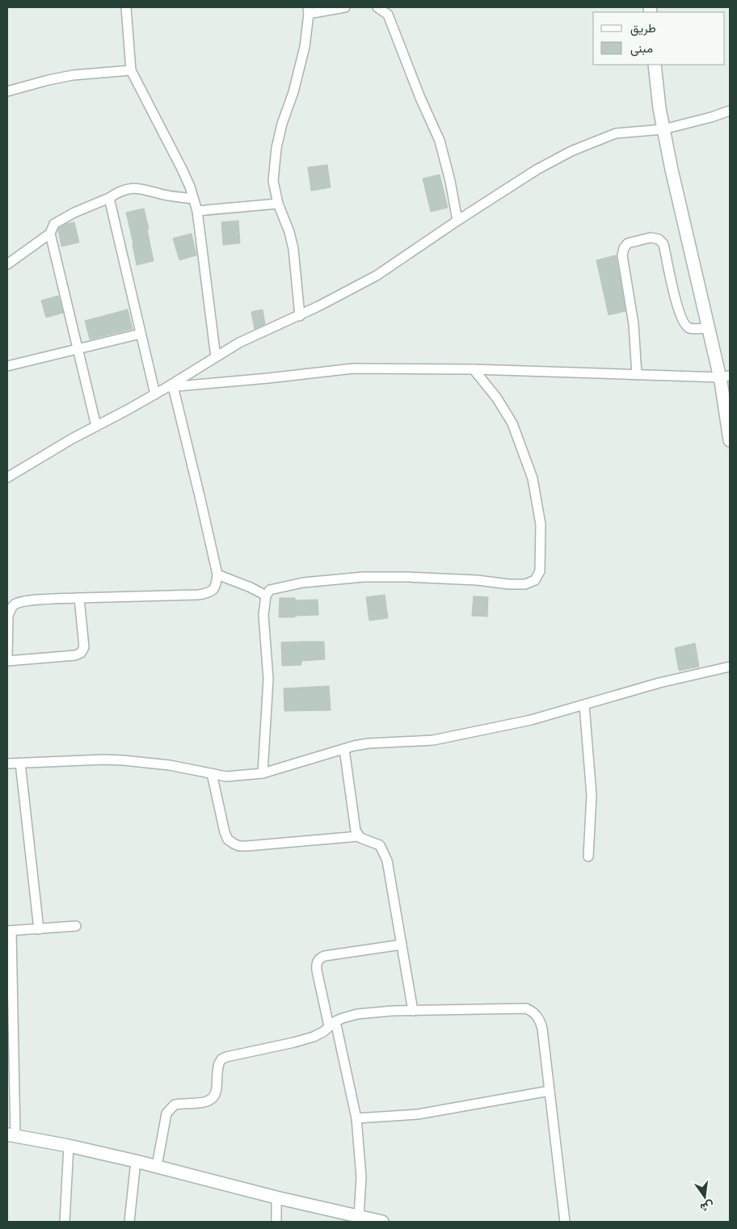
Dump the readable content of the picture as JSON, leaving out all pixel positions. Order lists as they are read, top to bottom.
{
  "legend": ["طريق", "مبنى"],
  "north": "bottom"
}
